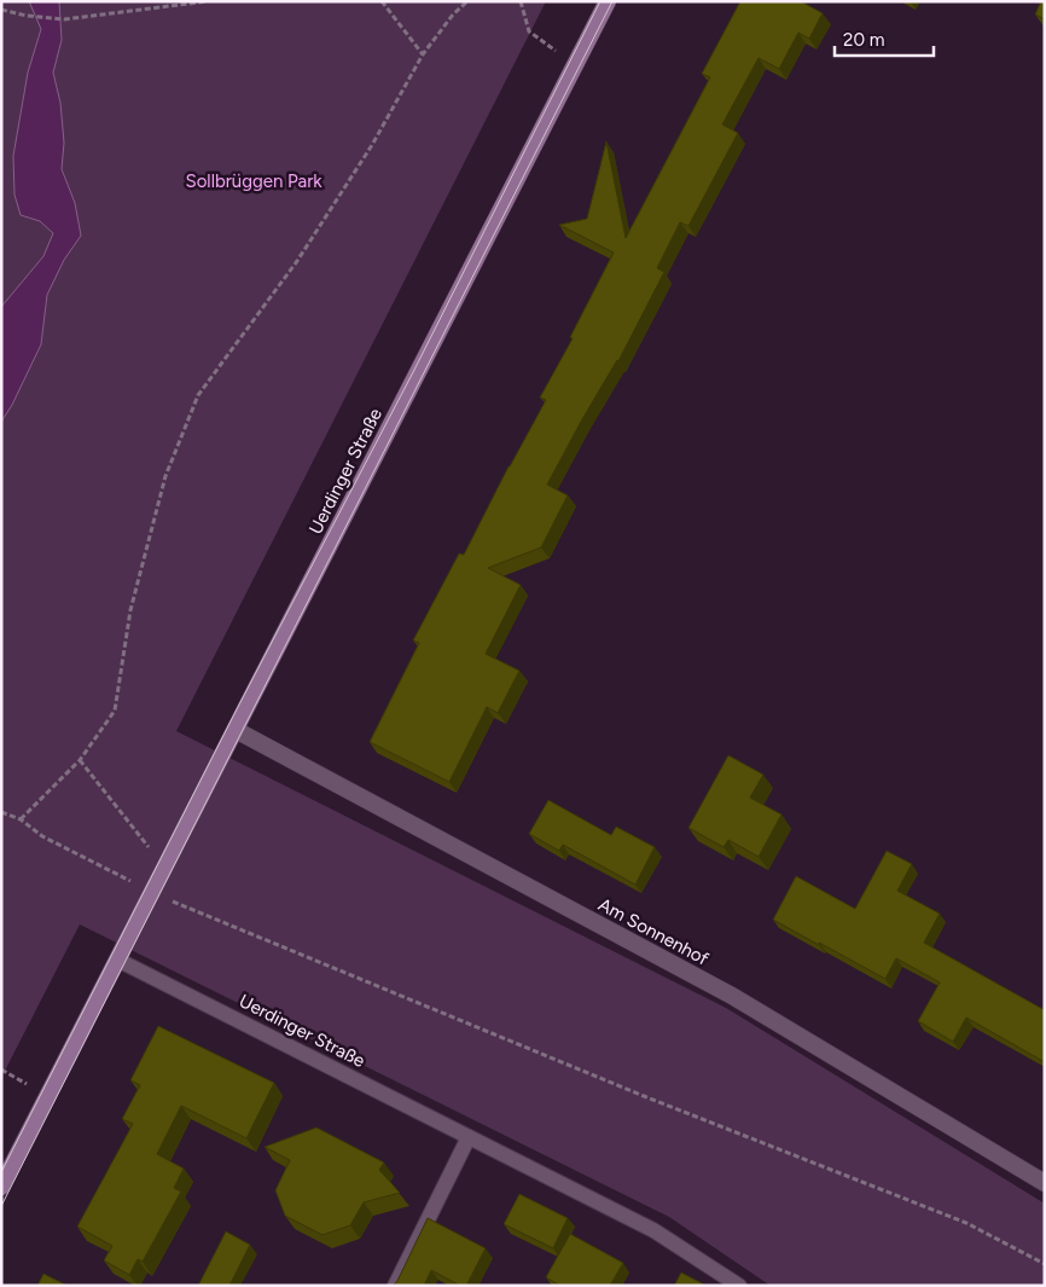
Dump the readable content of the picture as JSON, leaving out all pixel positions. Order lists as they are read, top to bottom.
{
  "streets": {
    "main road": ["Uerdinger Straße"],
    "street": ["Am Sonnenhof"]
  },
  "crossings": [
    ["Uerdinger Straße", "Am Sonnenhof"]
  ],
  "parks": ["Sollbrüggen Park"],
  "scale_bar": "20 m"
}
